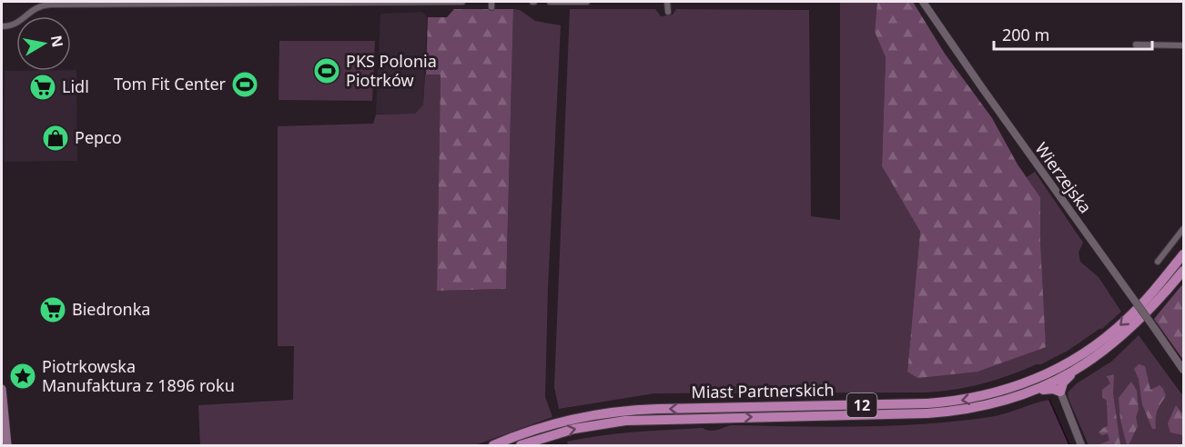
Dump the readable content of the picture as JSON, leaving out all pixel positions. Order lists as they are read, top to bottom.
{
  "streets": {
    "main road": ["Miast Partnerskich", "12"],
    "street": ["Wierzejska"]
  },
  "places": {
    "sports": ["PKS Polonia Piotrków", "Tom Fit Center"],
    "supermarket": ["Lidl", "Biedronka"],
    "shop": ["Pepco"],
    "place": ["Piotrkowska Manufaktura z 1896 roku"]
  },
  "scale_bar": "200 m",
  "north": "right"
}
